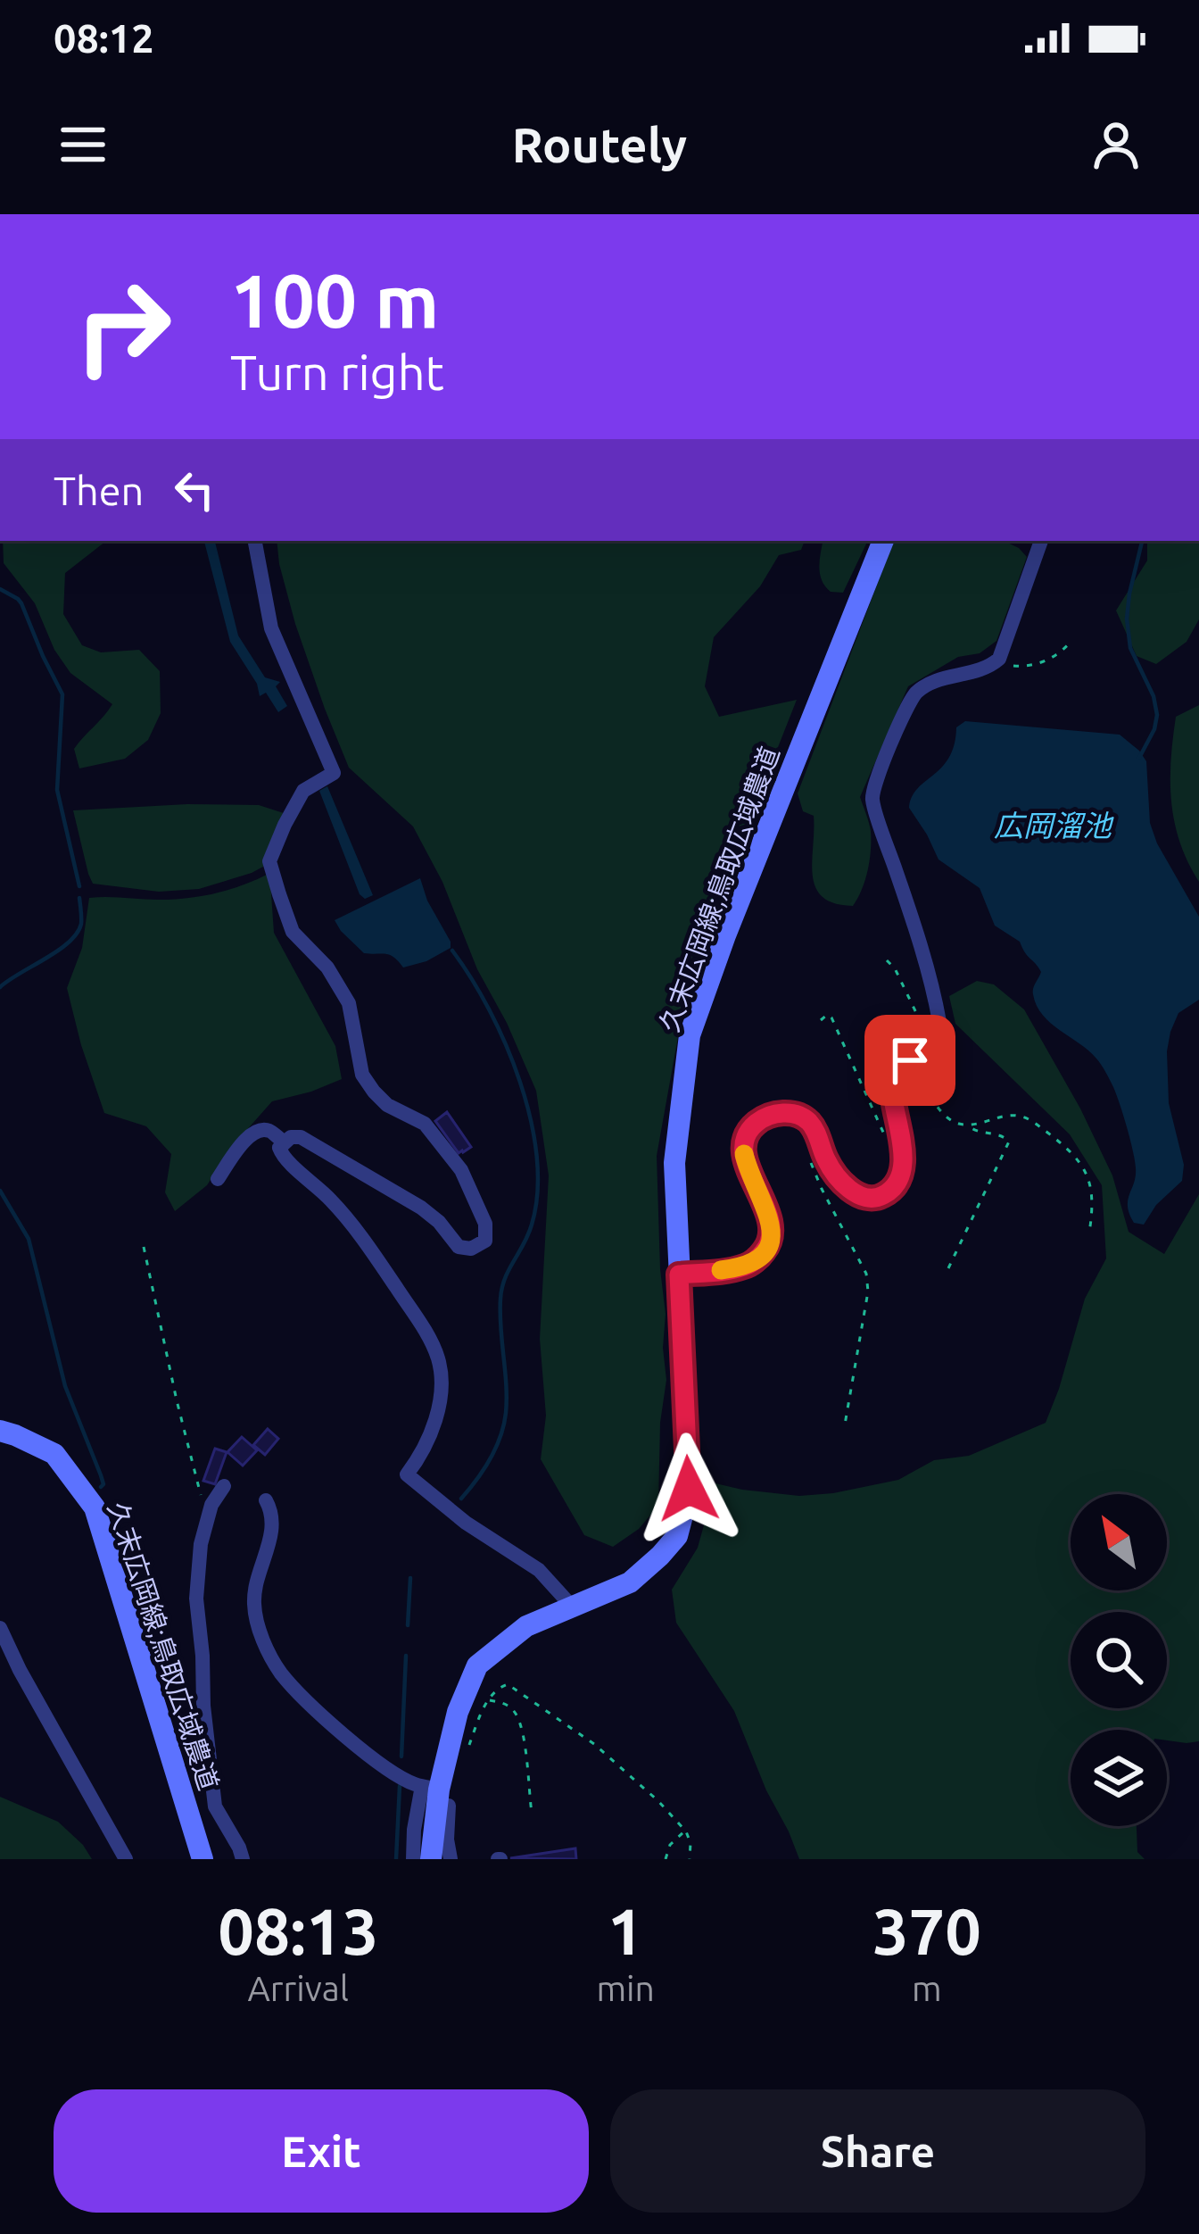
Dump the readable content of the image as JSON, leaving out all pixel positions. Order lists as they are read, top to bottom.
{
  "streets": {
    "street": ["久末広岡線;鳥取広域農道"]
  },
  "water": ["広岡溜池"],
  "north": "top left",
  "page": {
    "status": "08:12",
    "header": "Routely",
    "turn": ["100 m", "Turn right"],
    "then": "Then",
    "eta": [
      "08:13",
      "Arrival",
      "1",
      "min",
      "370",
      "m"
    ],
    "buttons": ["Exit", "Share"]
  }
}
